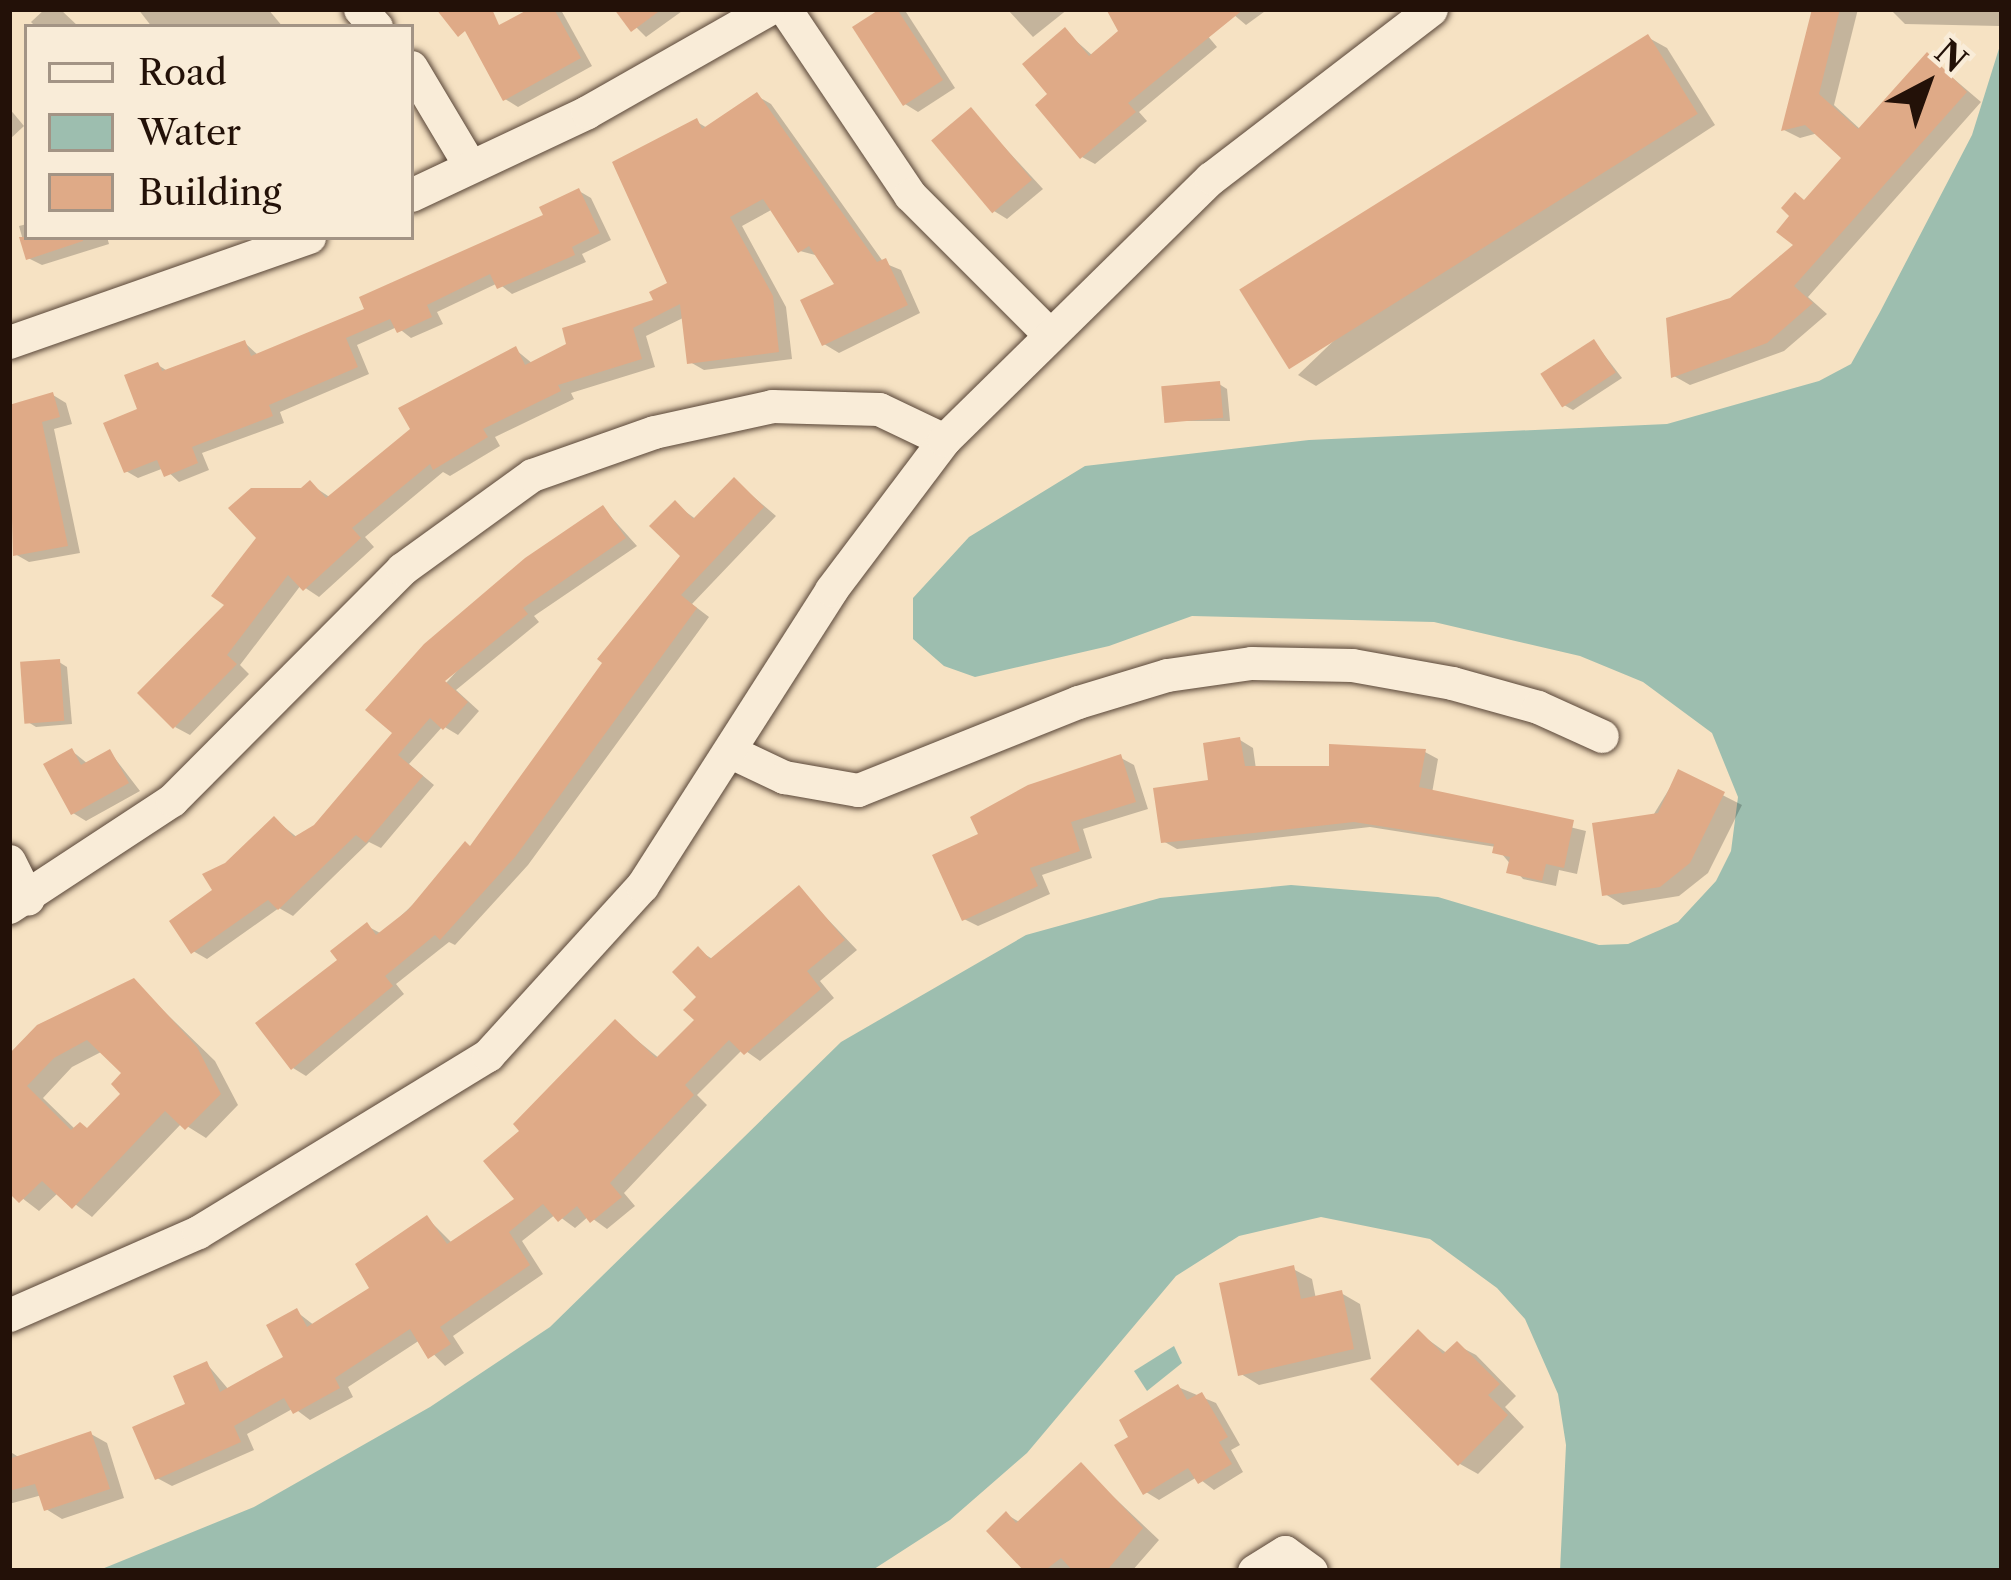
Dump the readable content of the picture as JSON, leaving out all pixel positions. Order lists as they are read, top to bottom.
{
  "legend": ["Road", "Water", "Building"],
  "north": "top right"
}
